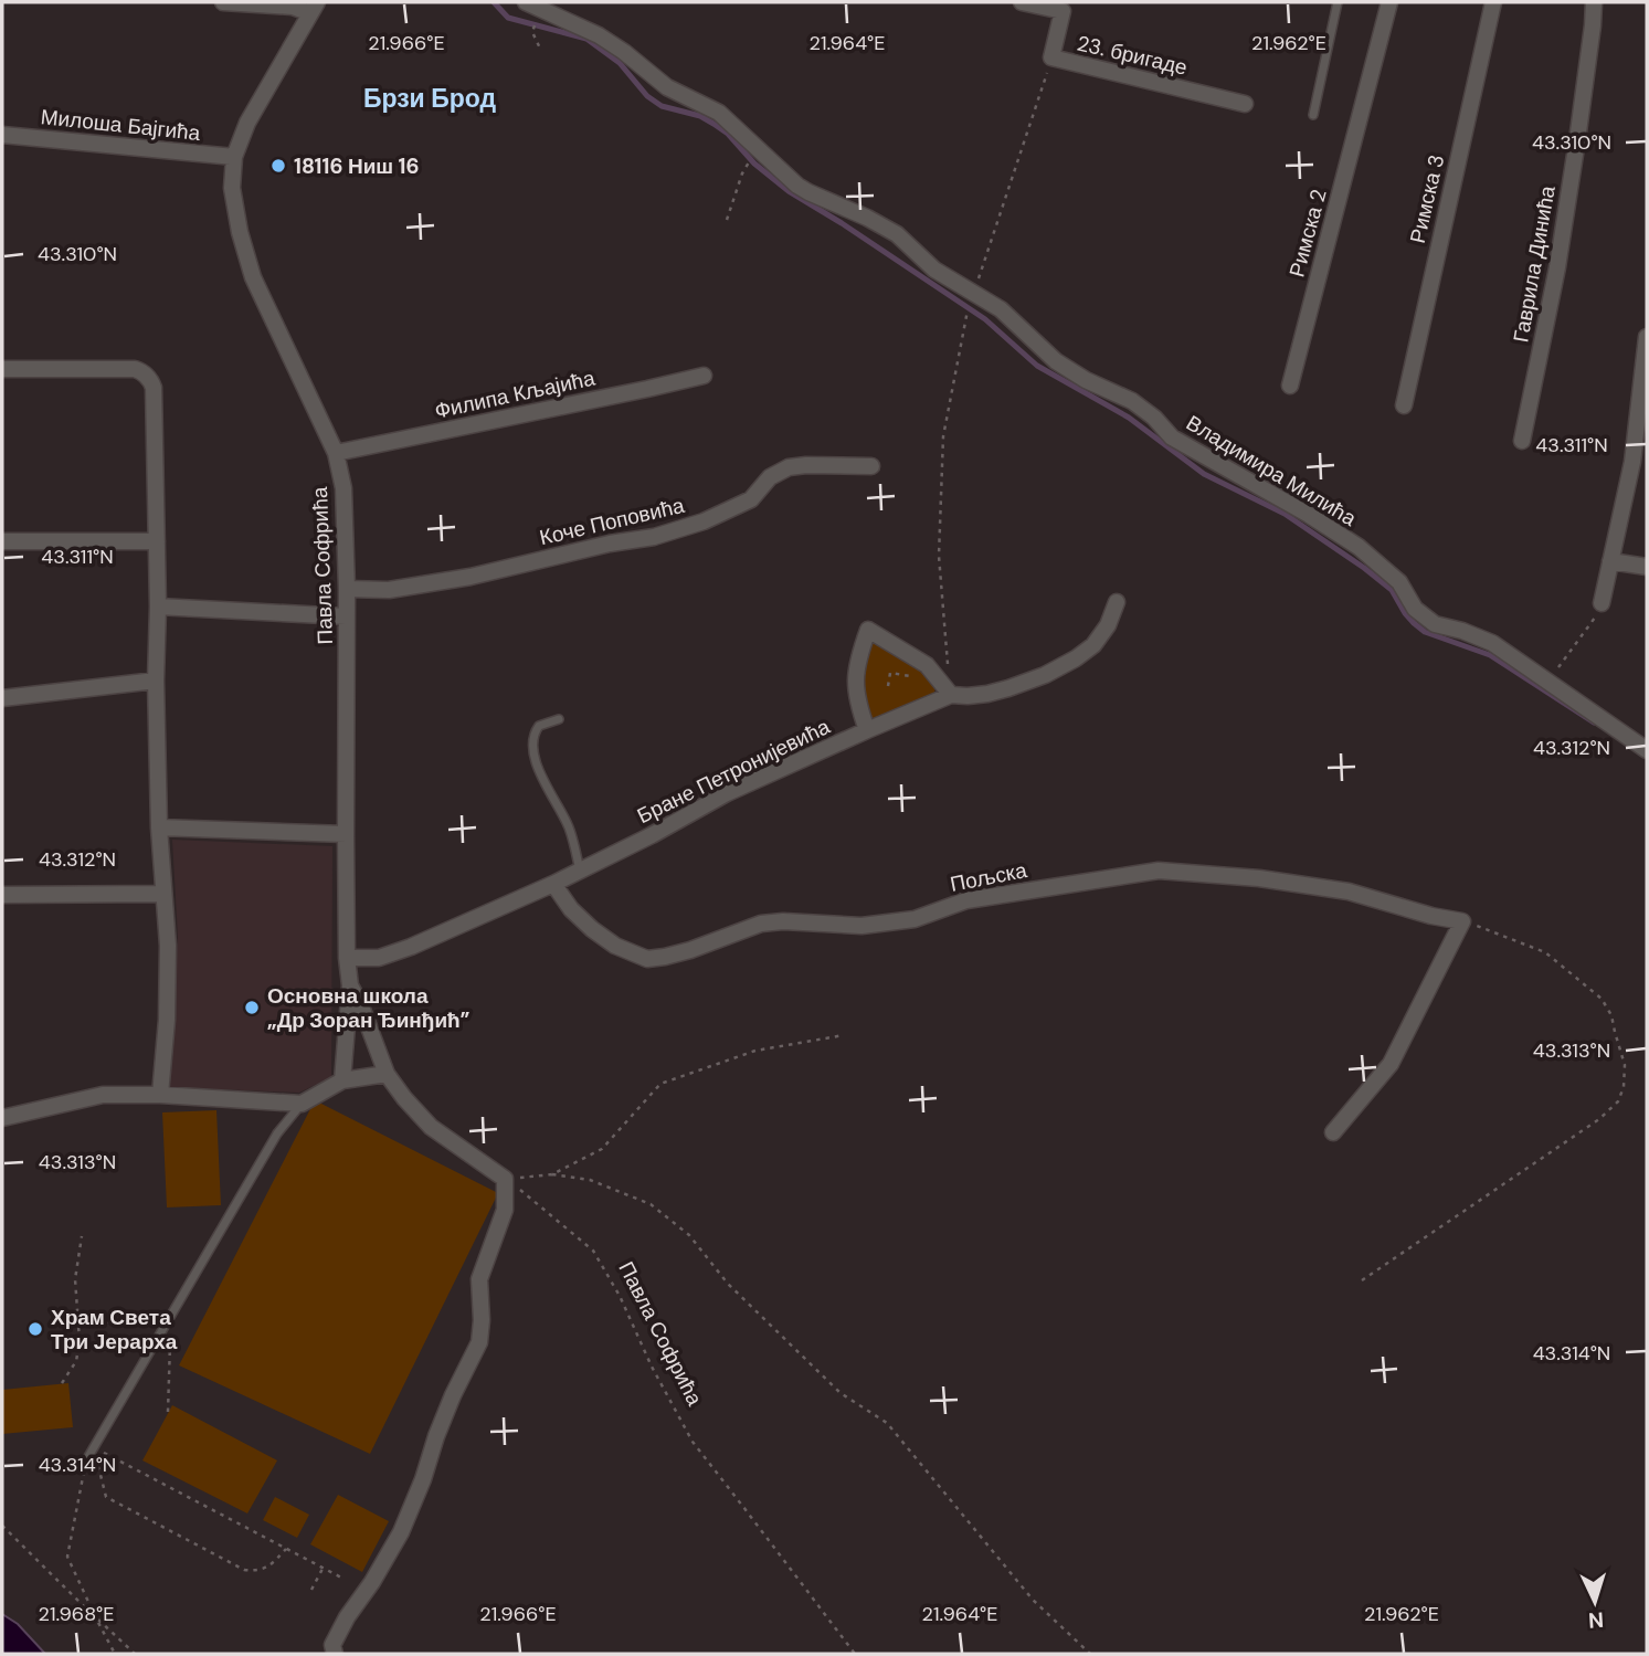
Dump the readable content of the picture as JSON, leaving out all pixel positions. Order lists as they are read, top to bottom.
{
  "streets": {
    "street": [
      "23. бригаде",
      "Милоша Бајгића",
      "Римска 3",
      "Римска 2",
      "Гаврила Динића",
      "Филипа Кљајића",
      "Владимира Милића",
      "Коче Поповића",
      "Павла Софрића",
      "Бране Петронијевића",
      "Пољска"
    ]
  },
  "crossings": [
    ["Милоша Бајгића", "Павла Софрића"],
    ["Филипа Кљајића", "Павла Софрића"],
    ["Коче Поповића", "Павла Софрића"],
    ["Павла Софрића", "Бране Петронијевића"],
    ["Бране Петронијевића", "Пољска"]
  ],
  "districts": ["Брзи Брод"],
  "places": ["18116 Ниш 16", "Основна школа „Др Зоран Ђинђић”", "Храм Света Три Јерарха"],
  "north": "bottom",
  "coordinates": [
    "21.966°E",
    "21.964°E",
    "21.962°E",
    "43.310°N",
    "43.311°N",
    "43.312°N",
    "43.313°N",
    "43.314°N",
    "21.968°E"
  ]
}
